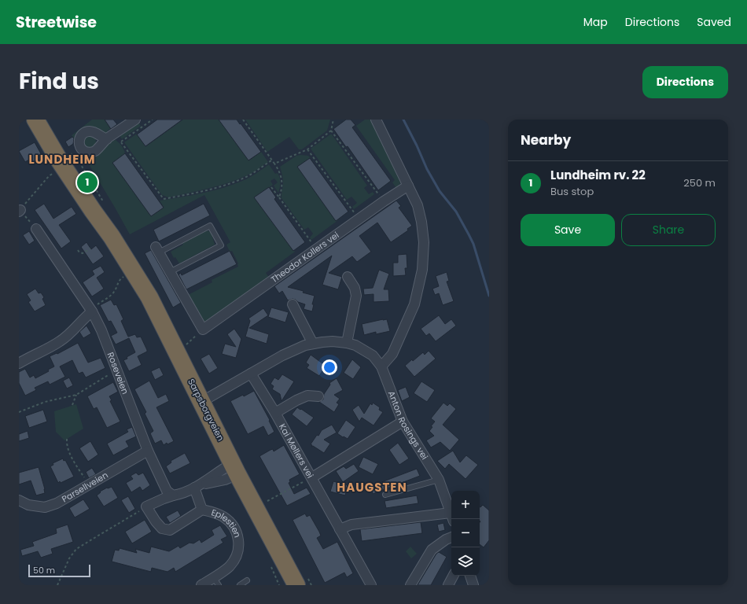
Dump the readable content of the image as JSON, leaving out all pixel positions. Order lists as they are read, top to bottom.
{
  "streets": {
    "highway": ["Sarpsborgveien"],
    "street": [
      "Theodor Kollers vei",
      "Roseveien",
      "Anton Rosings vei",
      "Kai Møllers vei",
      "Parsellveien",
      "Eplestien"
    ]
  },
  "crossings": [
    ["Roseveien", "Parsellveien"],
    ["Sarpsborgveien", "Anton Rosings vei"],
    ["Anton Rosings vei", "Kai Møllers vei"]
  ],
  "districts": ["LUNDHEIM", "HAUGSTEN"],
  "scale_bar": "50 m",
  "page": {
    "header": "Streetwise",
    "nav": ["Map", "Directions", "Saved"],
    "title": "Find us",
    "buttons": [
      "Directions",
      ["Save", "Share"]
    ],
    "heading": "Nearby",
    "list": [
      {
        "mark": "1",
        "name": "Lundheim rv. 22",
        "note": "Bus stop",
        "value": "250 m"
      }
    ],
    "pins": "1",
    "map_buttons": ["+", "−"],
    "scale": "50 m"
  }
}
